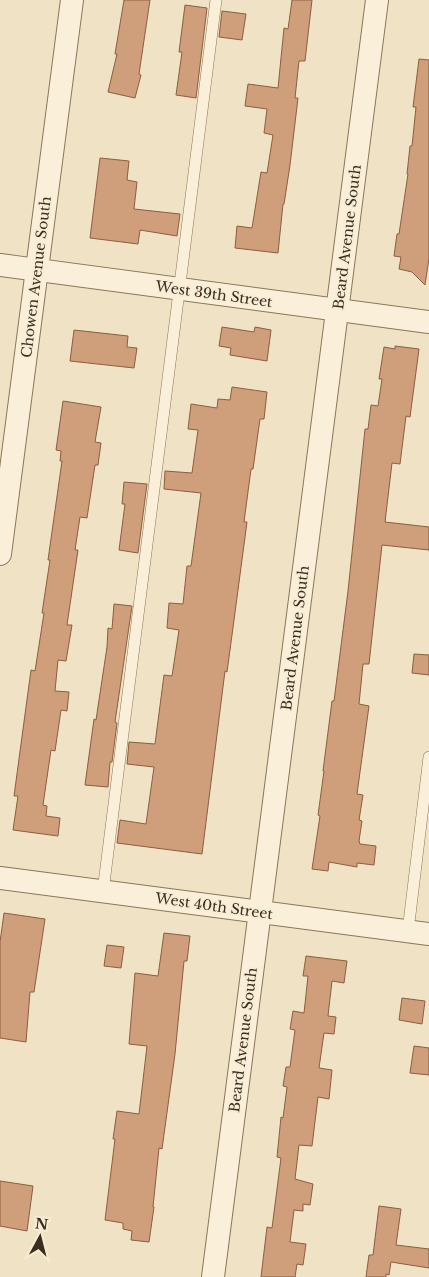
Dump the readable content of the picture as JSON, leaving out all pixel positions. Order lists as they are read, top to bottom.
{
  "streets": {
    "street": [
      "Beard Avenue South",
      "Chowen Avenue South",
      "West 39th Street",
      "West 40th Street"
    ]
  },
  "crossings": [
    ["Beard Avenue South", "West 39th Street"],
    ["Beard Avenue South", "West 40th Street"],
    ["Chowen Avenue South", "West 39th Street"]
  ],
  "north": "top"
}
